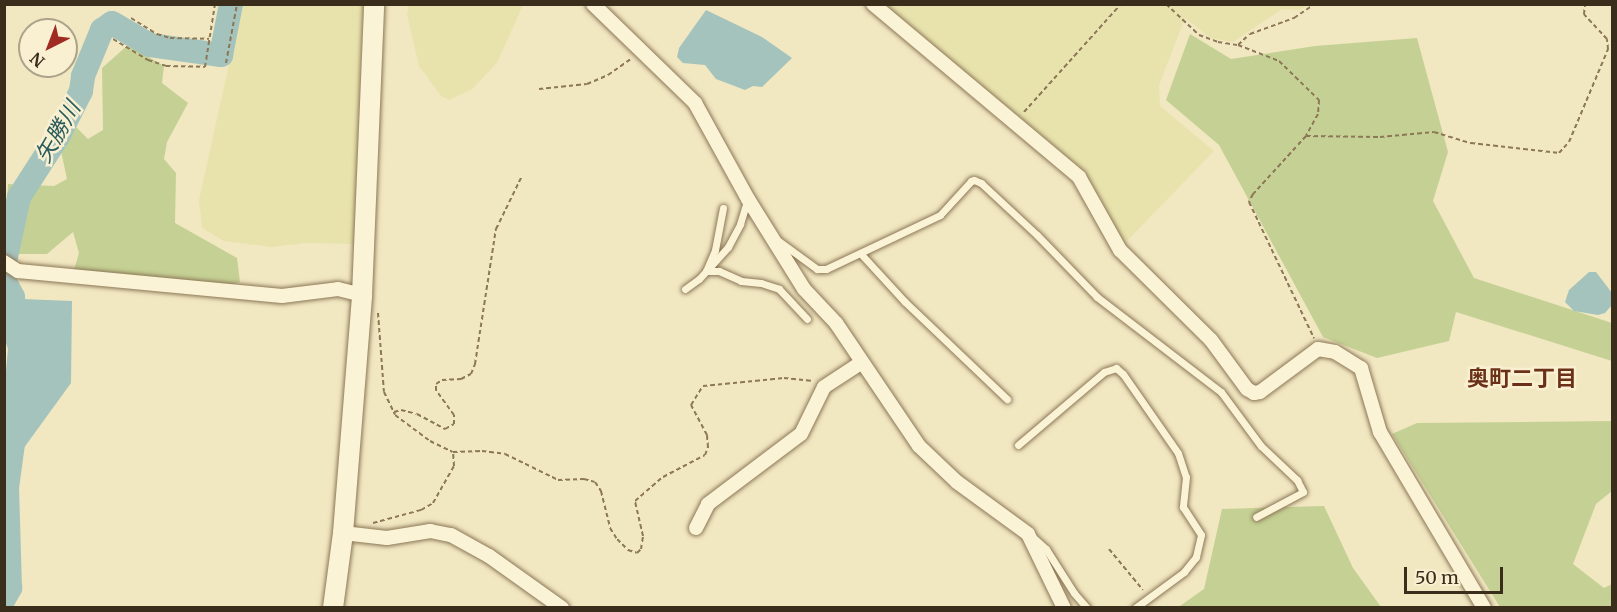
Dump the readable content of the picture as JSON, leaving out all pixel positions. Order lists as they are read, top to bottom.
{
  "districts": ["奥町二丁目"],
  "water": ["矢勝川"],
  "scale_bar": "50 m",
  "north": "bottom left"
}
